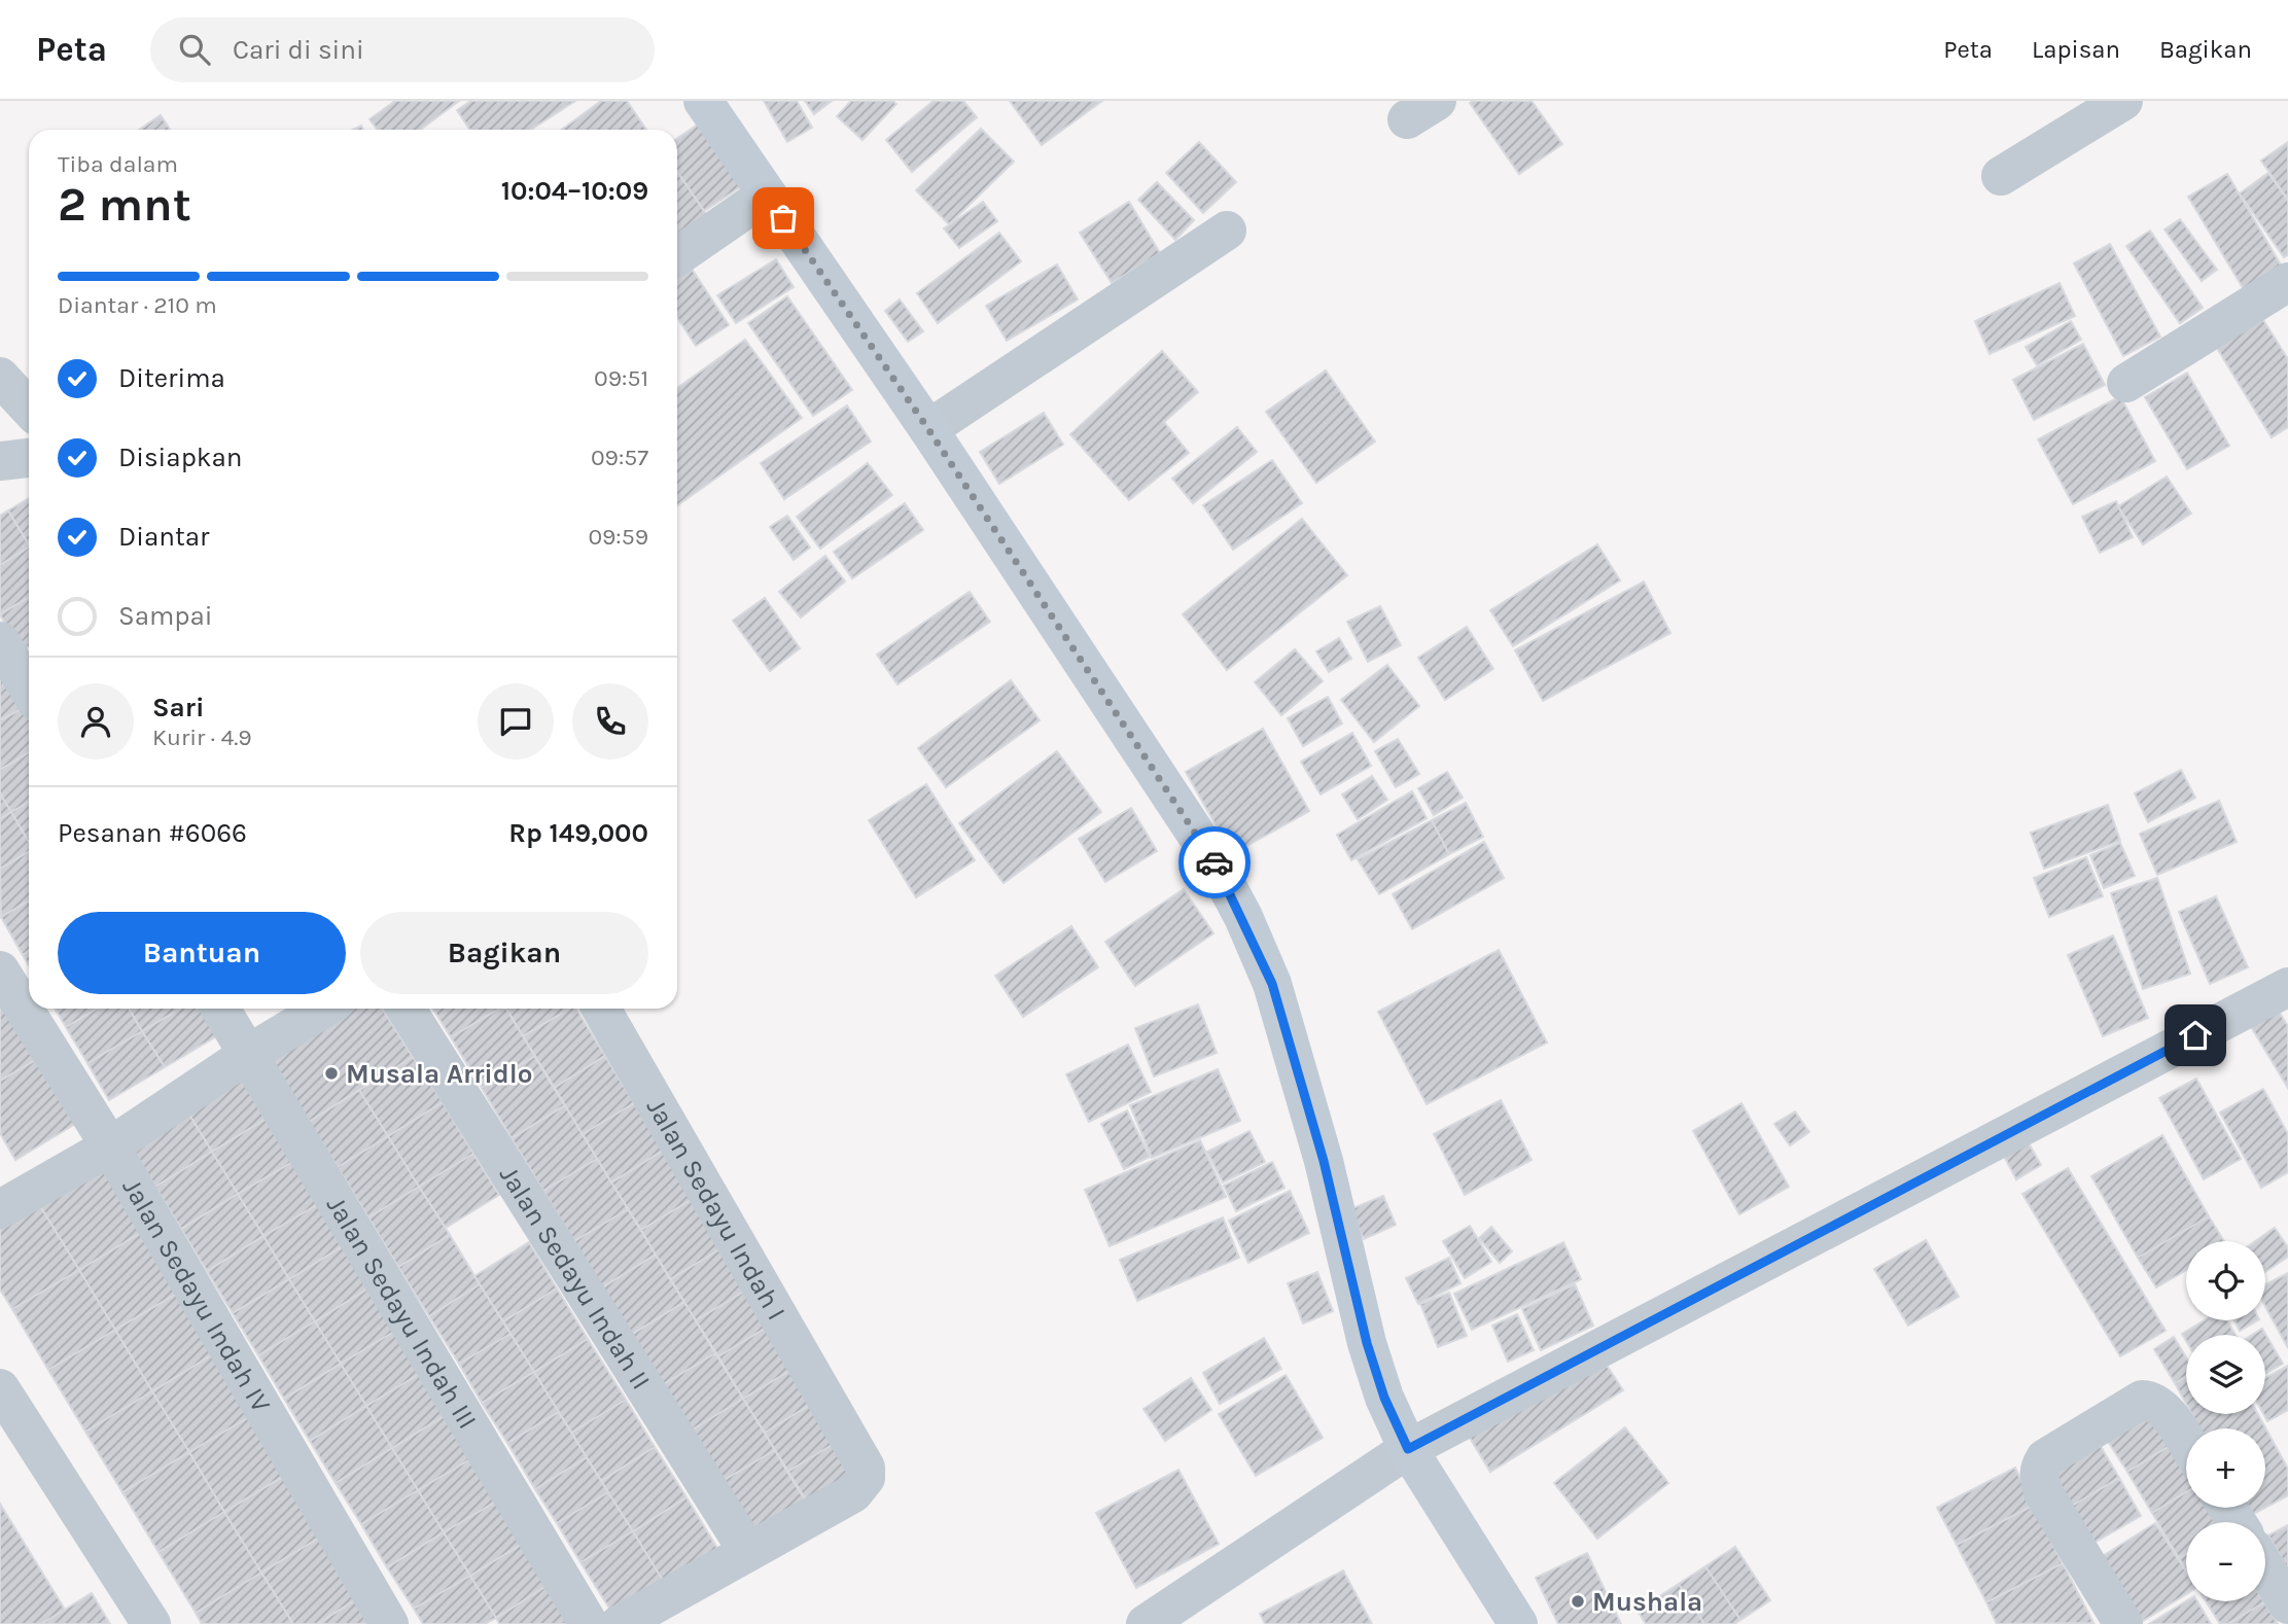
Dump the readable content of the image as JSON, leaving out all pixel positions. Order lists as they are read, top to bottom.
{
  "streets": {
    "street": [
      "Jalan Sedayu Indah I",
      "Jalan Sedayu Indah II",
      "Jalan Sedayu Indah IV",
      "Jalan Sedayu Indah III"
    ]
  },
  "crossings": [
    ["Jalan Sedayu Indah I", "Jalan Sedayu Indah II"]
  ],
  "places": ["Musala Arridlo", "Mushala"],
  "page": {
    "header": "Peta",
    "search": "Cari di sini",
    "nav": ["Peta", "Lapisan", "Bagikan"],
    "heading": ["2 mnt", "Tiba dalam", "10:04–10:09"],
    "panel": [
      "Sari",
      "Kurir · 4.9",
      "Pesanan #6066",
      "Rp 149,000"
    ],
    "bar": "Diantar · 210 m",
    "list": [
      ["Diterima", "09:51"],
      ["Disiapkan", "09:57"],
      ["Diantar", "09:59"],
      "Sampai"
    ],
    "buttons": ["Bantuan", "Bagikan"],
    "map_buttons": ["+", "−"]
  }
}
